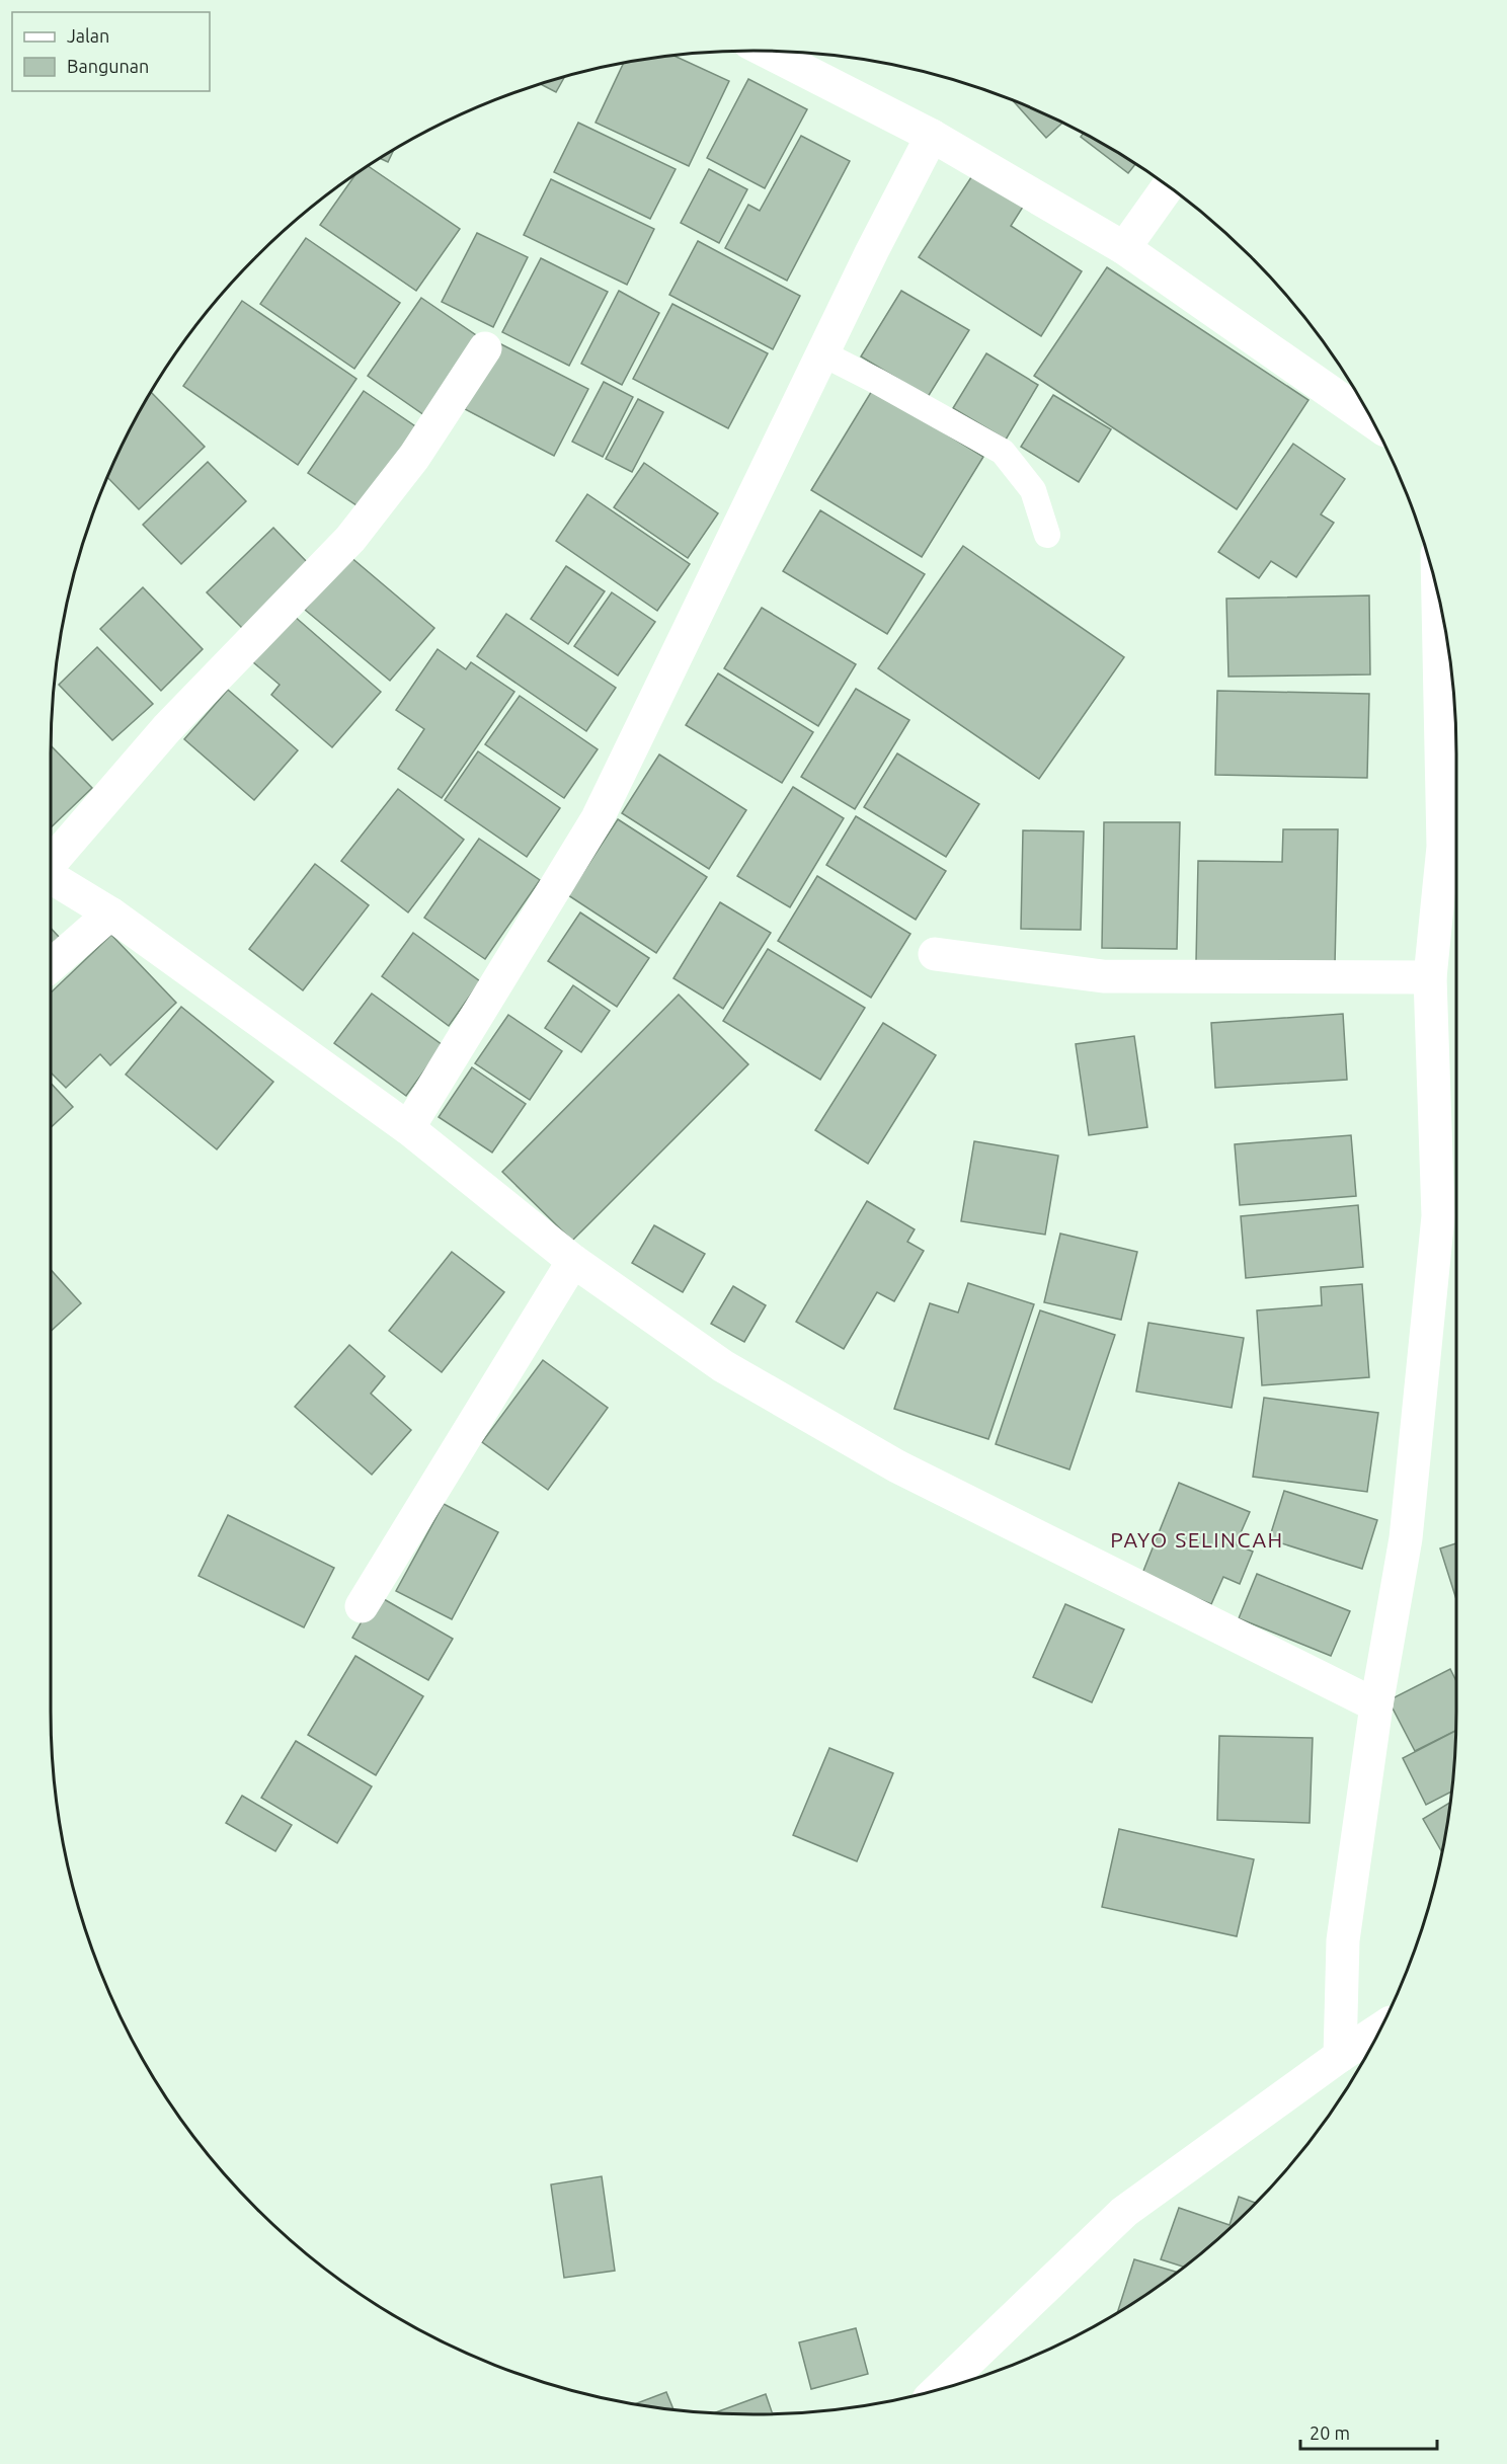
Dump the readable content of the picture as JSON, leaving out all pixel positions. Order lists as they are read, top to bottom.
{
  "districts": ["PAYO SELINCAH"],
  "legend": ["Jalan", "Bangunan"],
  "scale_bar": "20 m"
}
